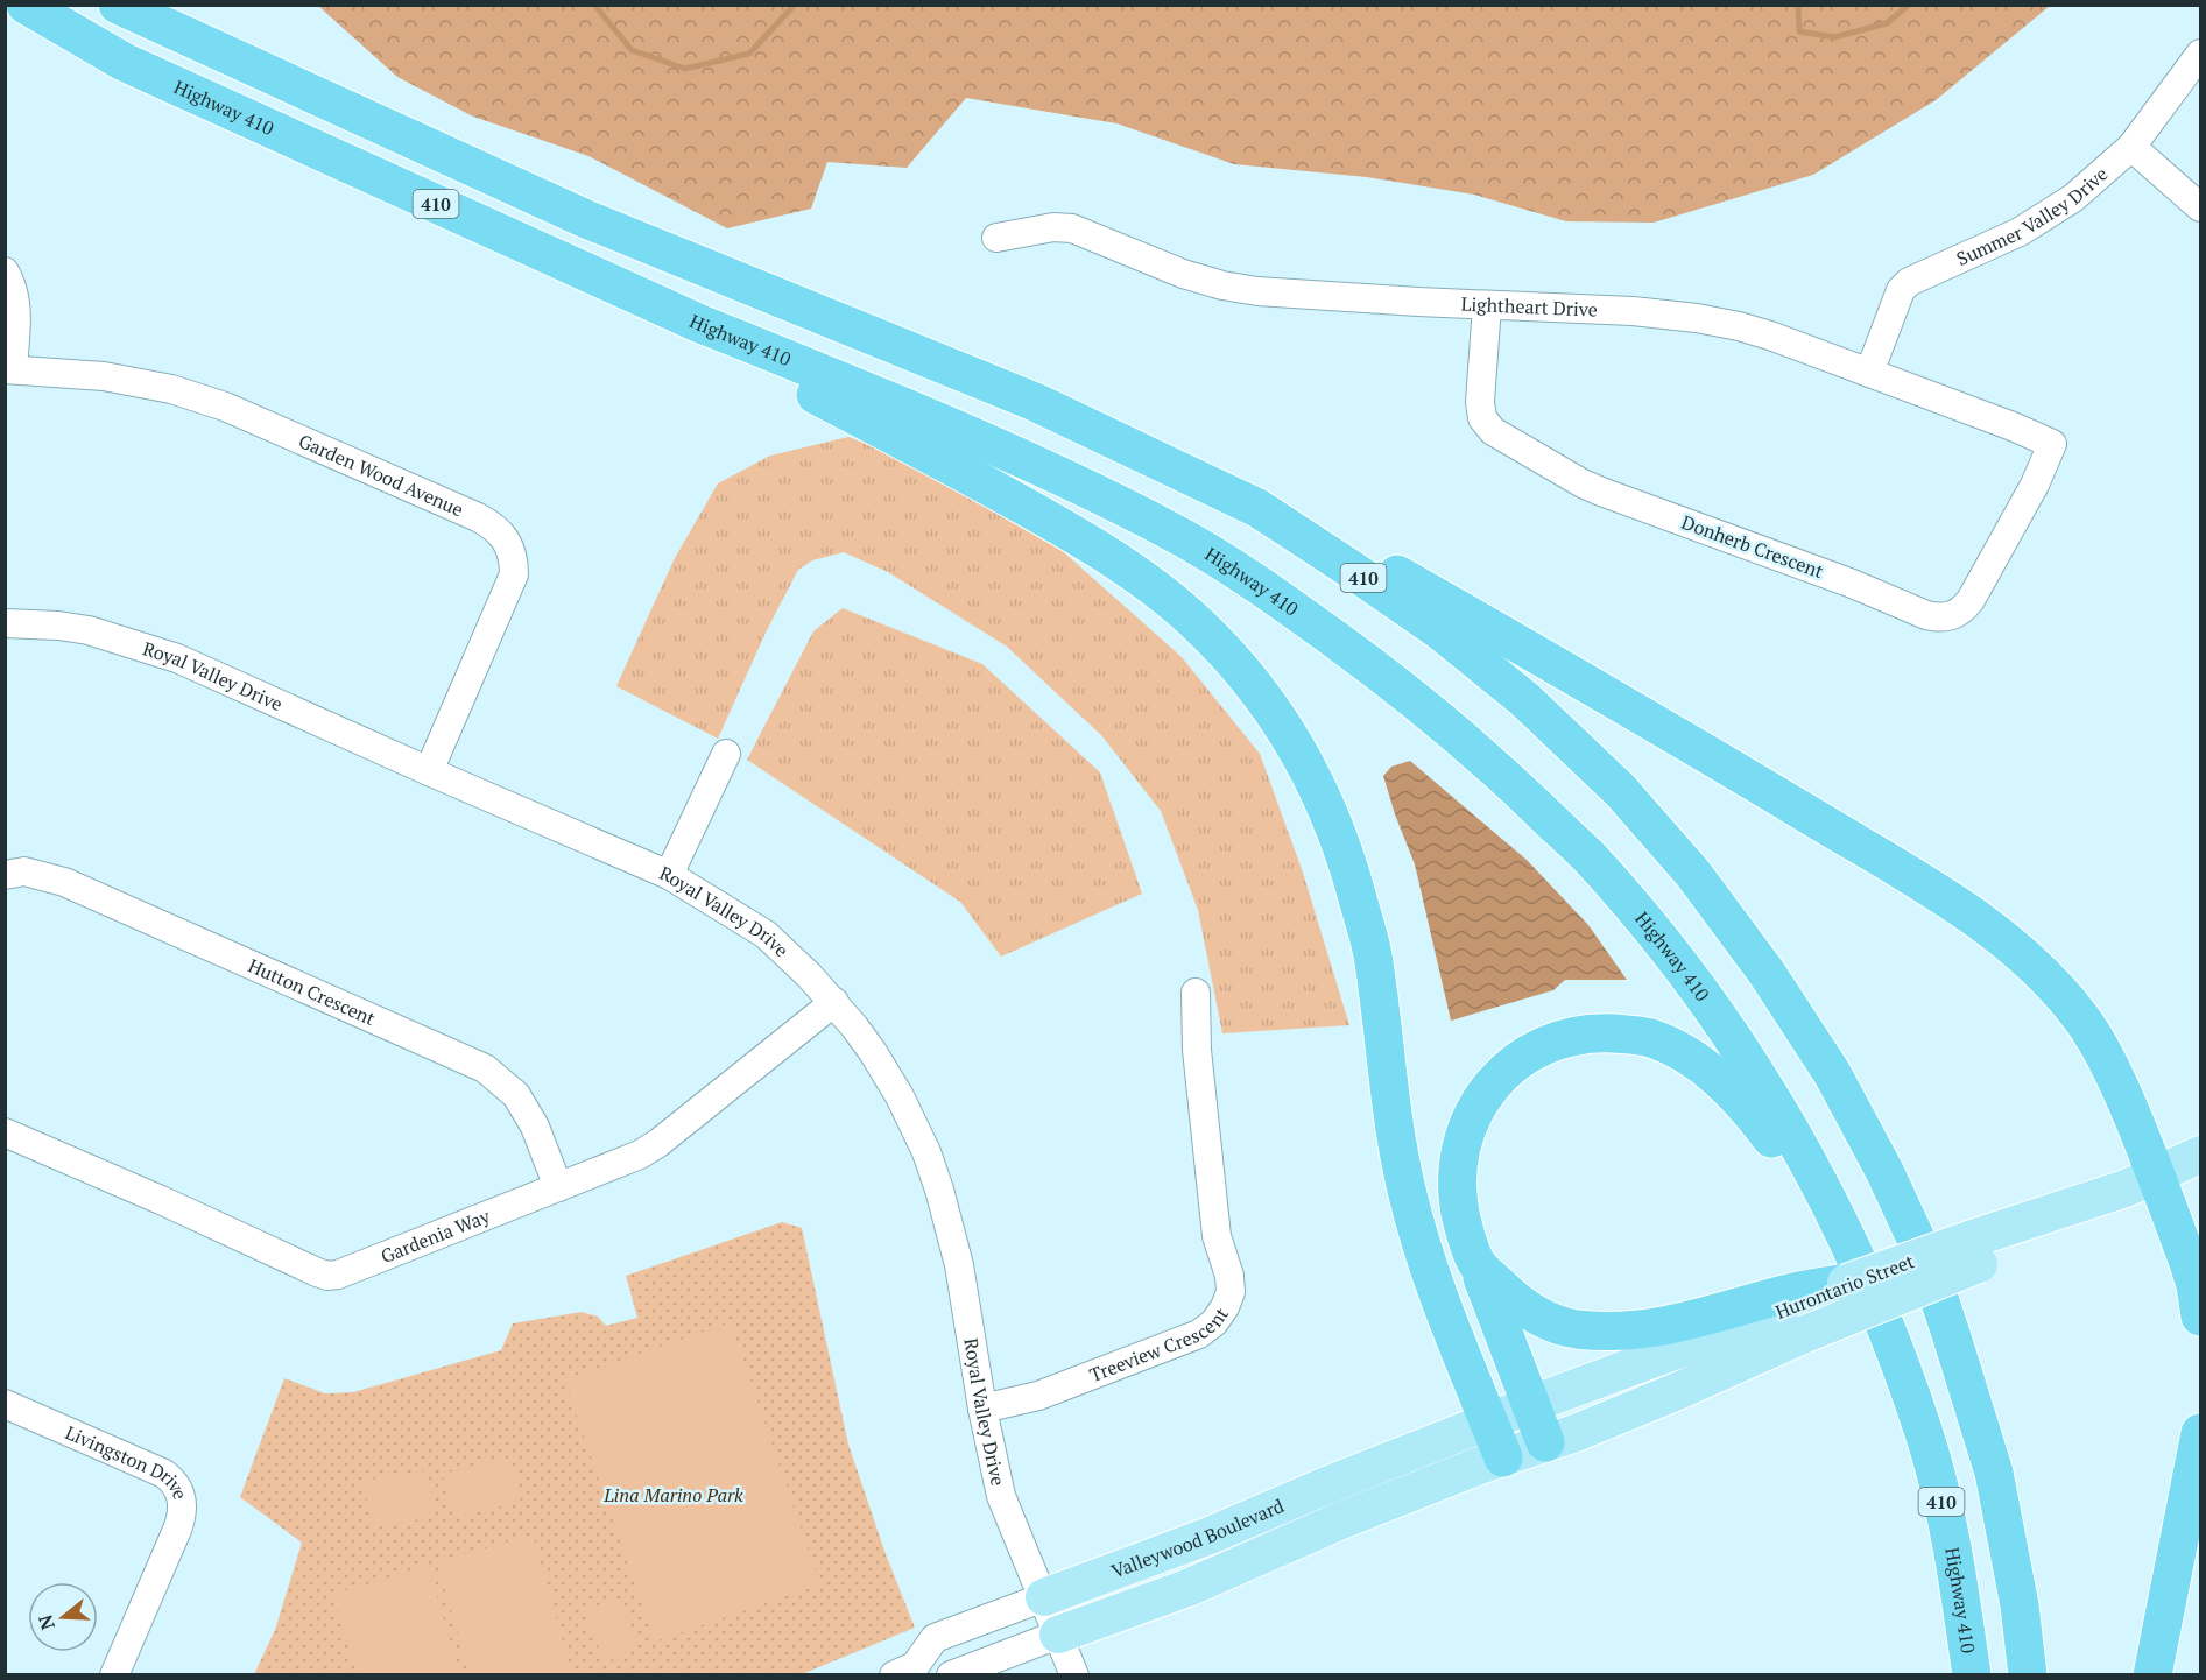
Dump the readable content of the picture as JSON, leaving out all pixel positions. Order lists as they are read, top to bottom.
{
  "streets": {
    "highway": ["Highway 410", "410"],
    "main road": ["Hurontario Street", "Valleywood Boulevard"],
    "street": [
      "Summer Valley Drive",
      "Lightheart Drive",
      "Garden Wood Avenue",
      "Donherb Crescent",
      "Royal Valley Drive",
      "Hutton Crescent",
      "Gardenia Way",
      "Treeview Crescent",
      "Livingston Drive"
    ]
  },
  "crossings": [
    ["Summer Valley Drive", "Lightheart Drive"],
    ["Lightheart Drive", "Donherb Crescent"],
    ["Garden Wood Avenue", "Royal Valley Drive"],
    ["Royal Valley Drive", "Gardenia Way"],
    ["Royal Valley Drive", "Treeview Crescent"],
    ["Royal Valley Drive", "Valleywood Boulevard"],
    ["Hutton Crescent", "Gardenia Way"],
    ["Hurontario Street", "Valleywood Boulevard"]
  ],
  "parks": ["Lina Marino Park"],
  "north": "left"
}
